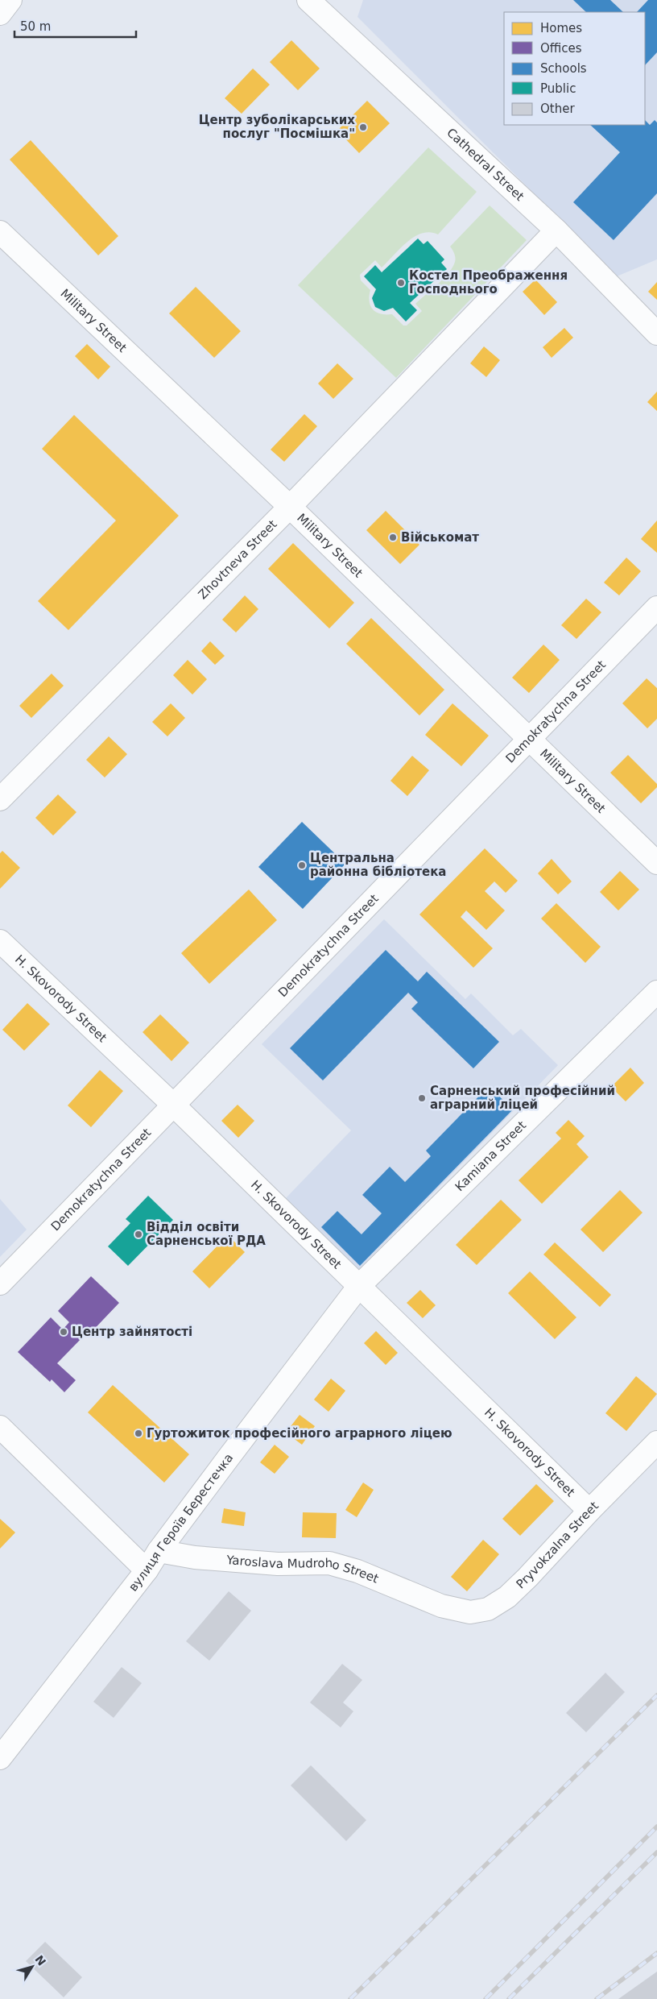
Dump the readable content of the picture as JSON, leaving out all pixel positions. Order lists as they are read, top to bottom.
{
  "streets": {
    "street": [
      "Cathedral Street",
      "Military Street",
      "Zhovtneva Street",
      "Demokratychna Street",
      "H. Skovorody Street",
      "Kamiana Street",
      "вулиця Героїв Берестечка",
      "Pryvokzalna Street",
      "Yaroslava Mudroho Street"
    ]
  },
  "crossings": [
    ["Cathedral Street", "Zhovtneva Street"],
    ["Military Street", "Zhovtneva Street"],
    ["Military Street", "Demokratychna Street"],
    ["Demokratychna Street", "H. Skovorody Street"],
    ["H. Skovorody Street", "Kamiana Street"],
    ["H. Skovorody Street", "вулиця Героїв Берестечка"],
    ["H. Skovorody Street", "Pryvokzalna Street"],
    ["Kamiana Street", "вулиця Героїв Берестечка"],
    ["вулиця Героїв Берестечка", "Yaroslava Mudroho Street"],
    ["Pryvokzalna Street", "Yaroslava Mudroho Street"]
  ],
  "places": [
    "Центр зуболікарських послуг \"Посмішка\"",
    "Костел Преображення Господнього",
    "Військомат",
    "Центральна районна бібліотека",
    "Сарненський професійний аграрний ліцей",
    "Відділ освіти Сарненської РДА",
    "Центр зайнятості",
    "Гуртожиток професійного аграрного ліцею"
  ],
  "legend": [
    "Homes",
    "Offices",
    "Schools",
    "Public",
    "Other"
  ],
  "scale_bar": "50 m",
  "north": "top right"
}
